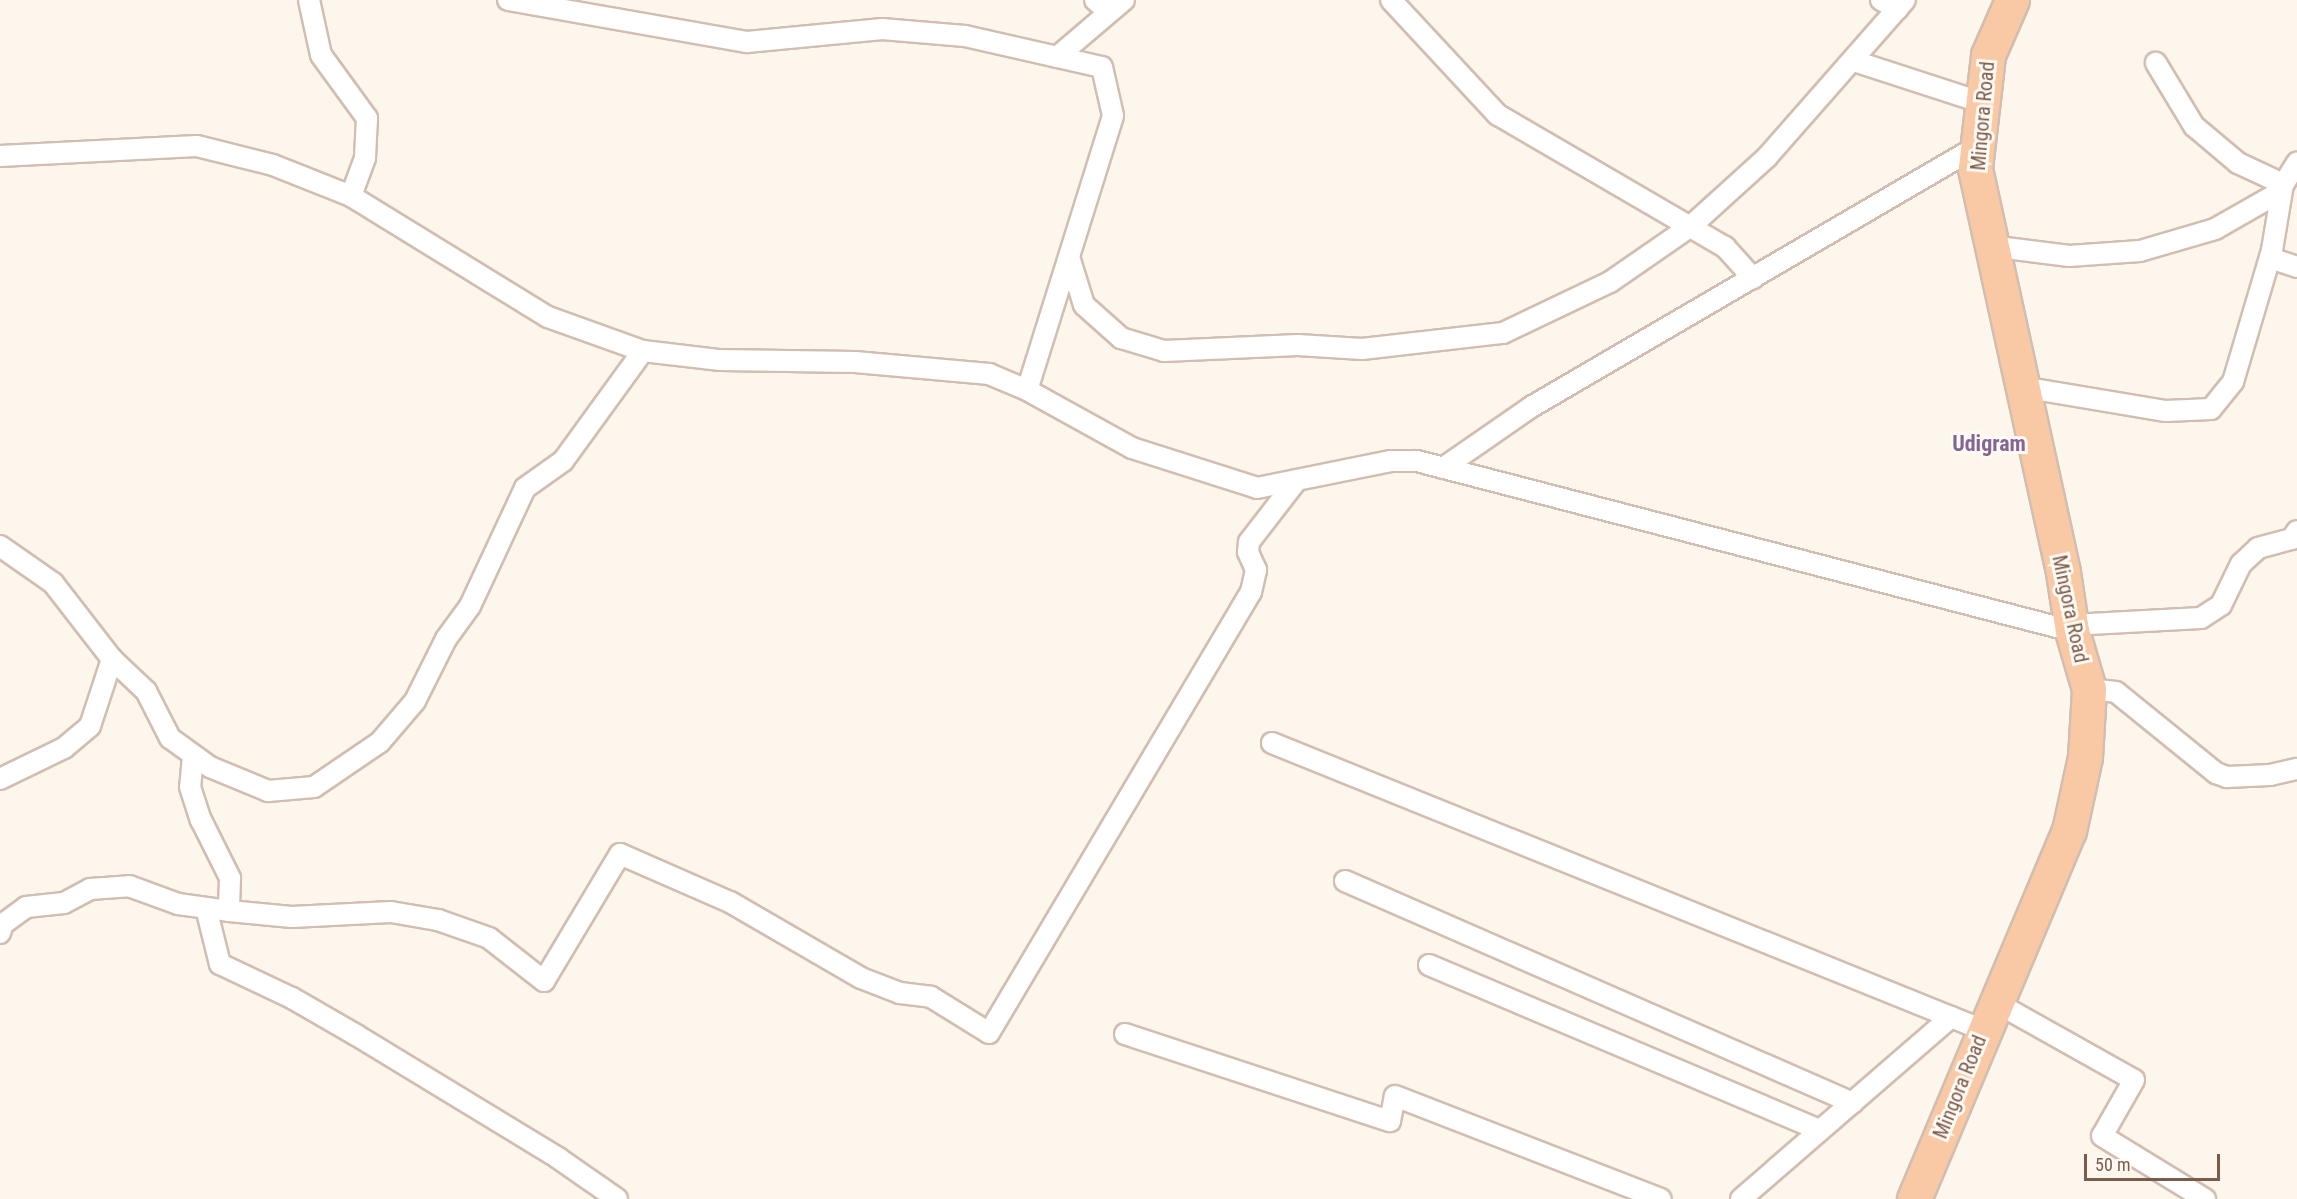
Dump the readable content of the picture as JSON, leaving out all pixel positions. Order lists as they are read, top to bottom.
{
  "streets": {
    "highway": ["Mingora Road"]
  },
  "districts": ["Udigram"],
  "scale_bar": "50 m"
}
